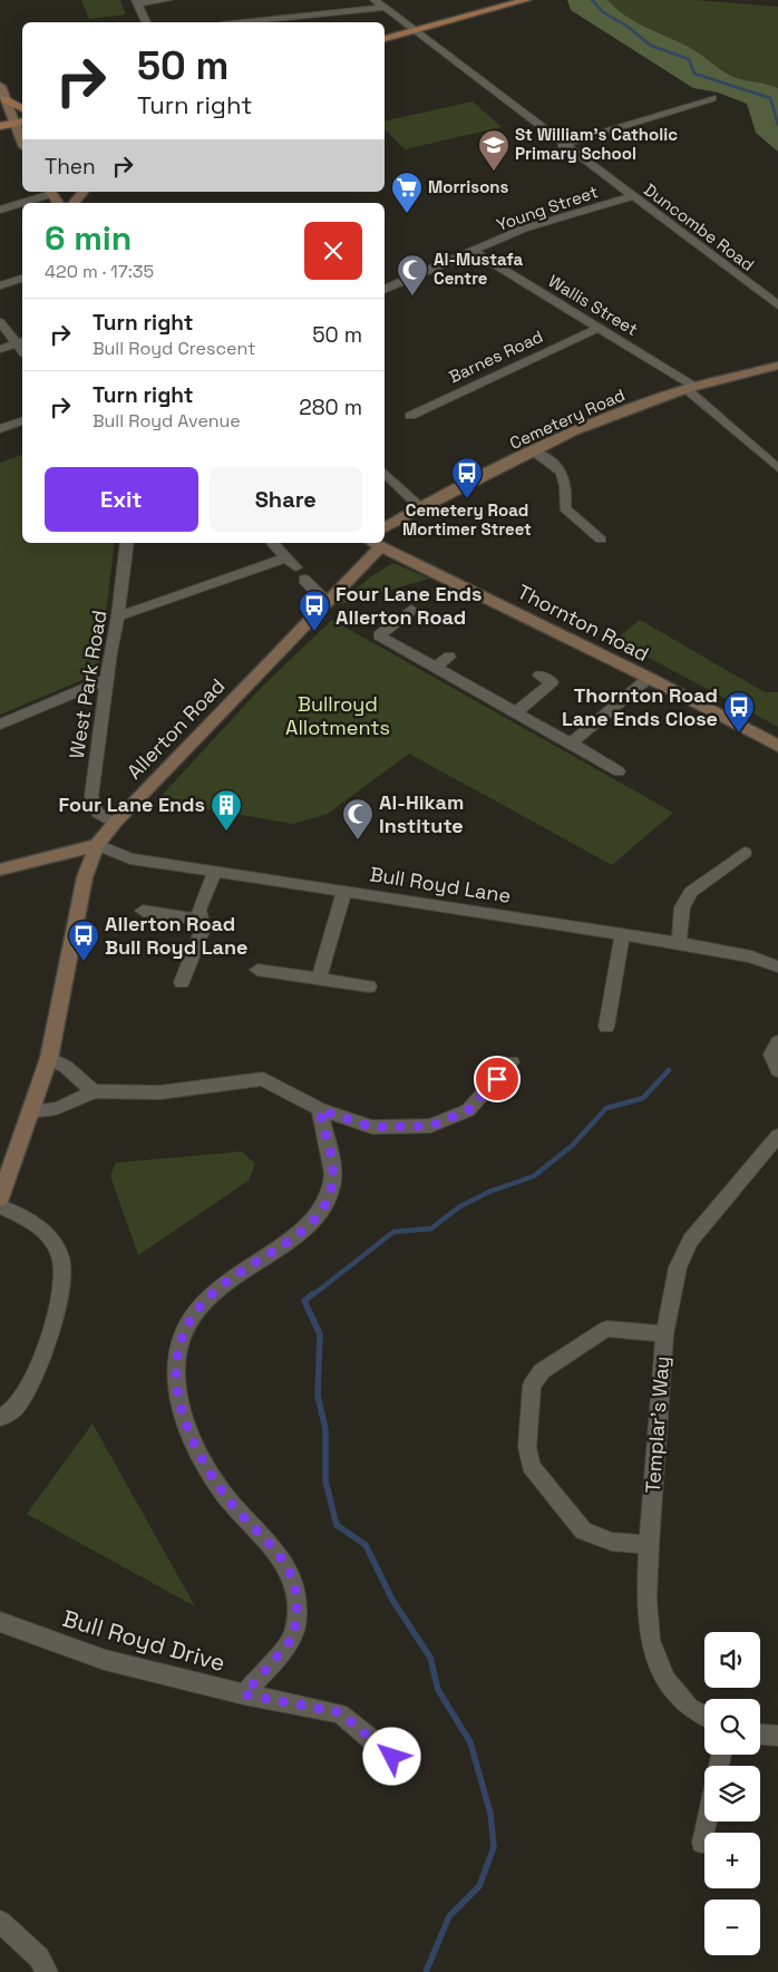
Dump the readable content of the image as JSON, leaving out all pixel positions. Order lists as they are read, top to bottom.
{
  "streets": {
    "street": [
      "Young Street",
      "Duncombe Road",
      "Wallis Street",
      "Barnes Road",
      "Cemetery Road",
      "Thornton Road",
      "West Park Road",
      "Allerton Road",
      "Bull Royd Lane",
      "Templar's Way",
      "Bull Royd Drive"
    ]
  },
  "crossings": [
    ["Young Street", "Duncombe Road"],
    ["Young Street", "Wallis Street"],
    ["Wallis Street", "Barnes Road"],
    ["Wallis Street", "Cemetery Road"],
    ["Thornton Road", "Allerton Road"],
    ["West Park Road", "Allerton Road"],
    ["Allerton Road", "Bull Royd Lane"]
  ],
  "parks": ["Bullroyd Allotments"],
  "places": {
    "school or university": ["St William's Catholic Primary School"],
    "supermarket": ["Morrisons"],
    "mosque": ["Al-Mustafa Centre", "Al-Hikam Institute"],
    "bus stop": [
      "Cemetery Road Mortimer Street",
      "Four Lane Ends Allerton Road",
      "Thornton Road Lane Ends Close",
      "Allerton Road Bull Royd Lane"
    ],
    "building": ["Four Lane Ends"]
  },
  "page": {
    "turn": ["50 m", "Turn right"],
    "then": "Then",
    "heading": ["6 min", "420 m · 17:35"],
    "list": [
      {
        "name": "Turn right",
        "note": "Bull Royd Crescent",
        "value": "50 m"
      },
      {
        "name": "Turn right",
        "note": "Bull Royd Avenue",
        "value": "280 m"
      }
    ],
    "buttons": ["Exit", "Share"],
    "map_buttons": ["+", "−"]
  }
}
